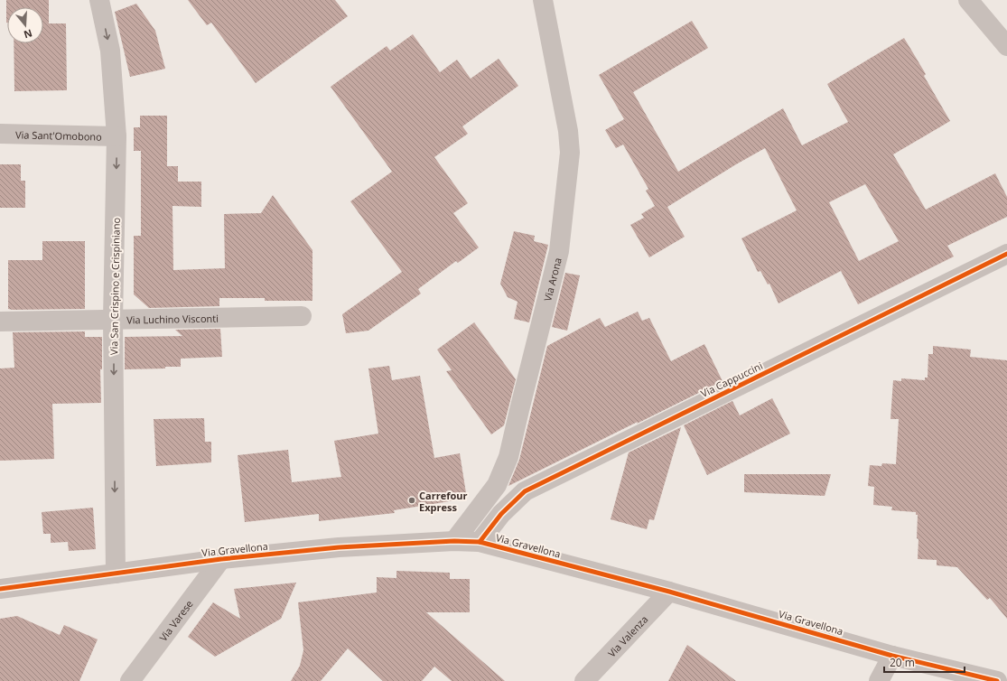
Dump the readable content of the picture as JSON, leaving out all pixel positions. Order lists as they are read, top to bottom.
{
  "streets": {
    "street": [
      "Via Sant'Omobono",
      "Via Arona",
      "Via San Crispino e Crispiniano",
      "Via Luchino Visconti",
      "Via Cappuccini",
      "Via Gravellona",
      "Via Varese",
      "Via Valenza"
    ]
  },
  "crossings": [
    ["Via Sant'Omobono", "Via San Crispino e Crispiniano"],
    ["Via Arona", "Via Gravellona"],
    ["Via San Crispino e Crispiniano", "Via Luchino Visconti"],
    ["Via San Crispino e Crispiniano", "Via Gravellona"],
    ["Via Cappuccini", "Via Gravellona"],
    ["Via Gravellona", "Via Varese"],
    ["Via Gravellona", "Via Valenza"]
  ],
  "one_way": ["Via San Crispino e Crispiniano"],
  "places": ["Carrefour Express"],
  "scale_bar": "20 m",
  "north": "bottom"
}
